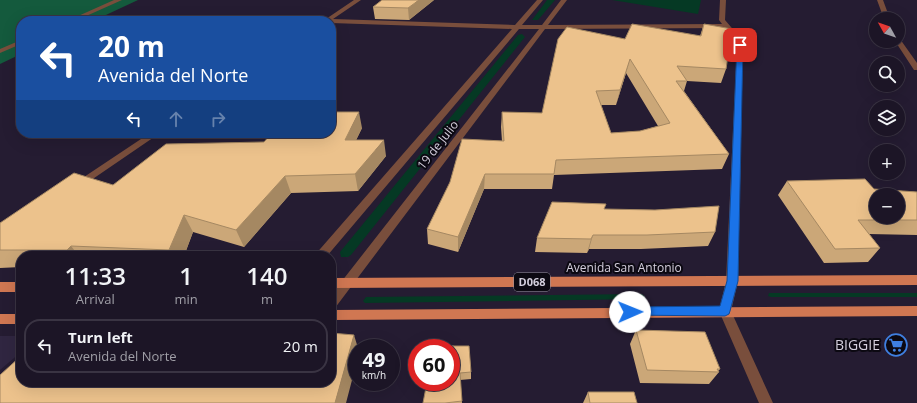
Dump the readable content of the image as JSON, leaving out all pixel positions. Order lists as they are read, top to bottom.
{
  "streets": {
    "main road": ["Avenida San Antonio", "D068"],
    "street": ["19 de Julio"]
  },
  "crossings": [
    ["19 de Julio", "Avenida San Antonio"]
  ],
  "places": {
    "supermarket": ["BIGGIE"]
  },
  "north": "top left",
  "page": {
    "map_buttons": ["+", "−"],
    "turn": ["20 m", "Avenida del Norte"],
    "eta": [
      "11:33",
      "Arrival",
      "1",
      "min",
      "140",
      "m"
    ],
    "list": [
      {
        "name": "Turn left",
        "note": "Avenida del Norte",
        "value": "20 m"
      }
    ],
    "speed": "49 km/h",
    "limit": "60"
  }
}
